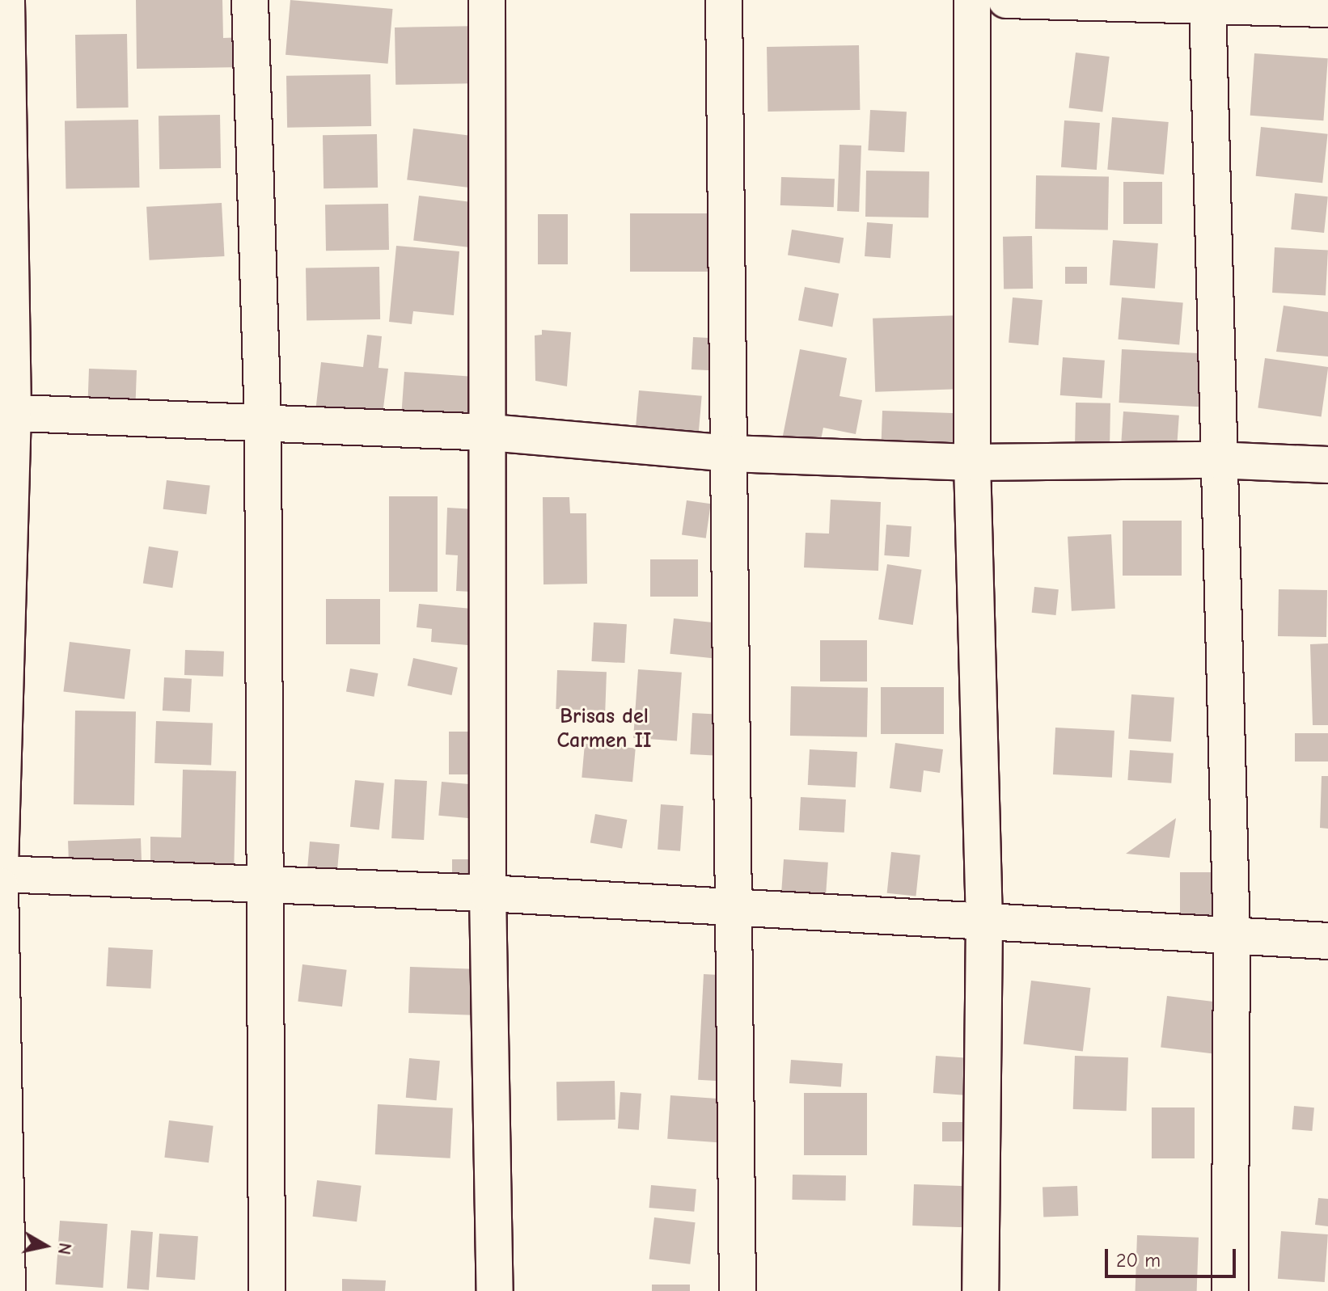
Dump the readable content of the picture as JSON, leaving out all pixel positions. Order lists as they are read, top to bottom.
{
  "districts": ["Brisas del Carmen II"],
  "scale_bar": "20 m",
  "north": "right"
}
